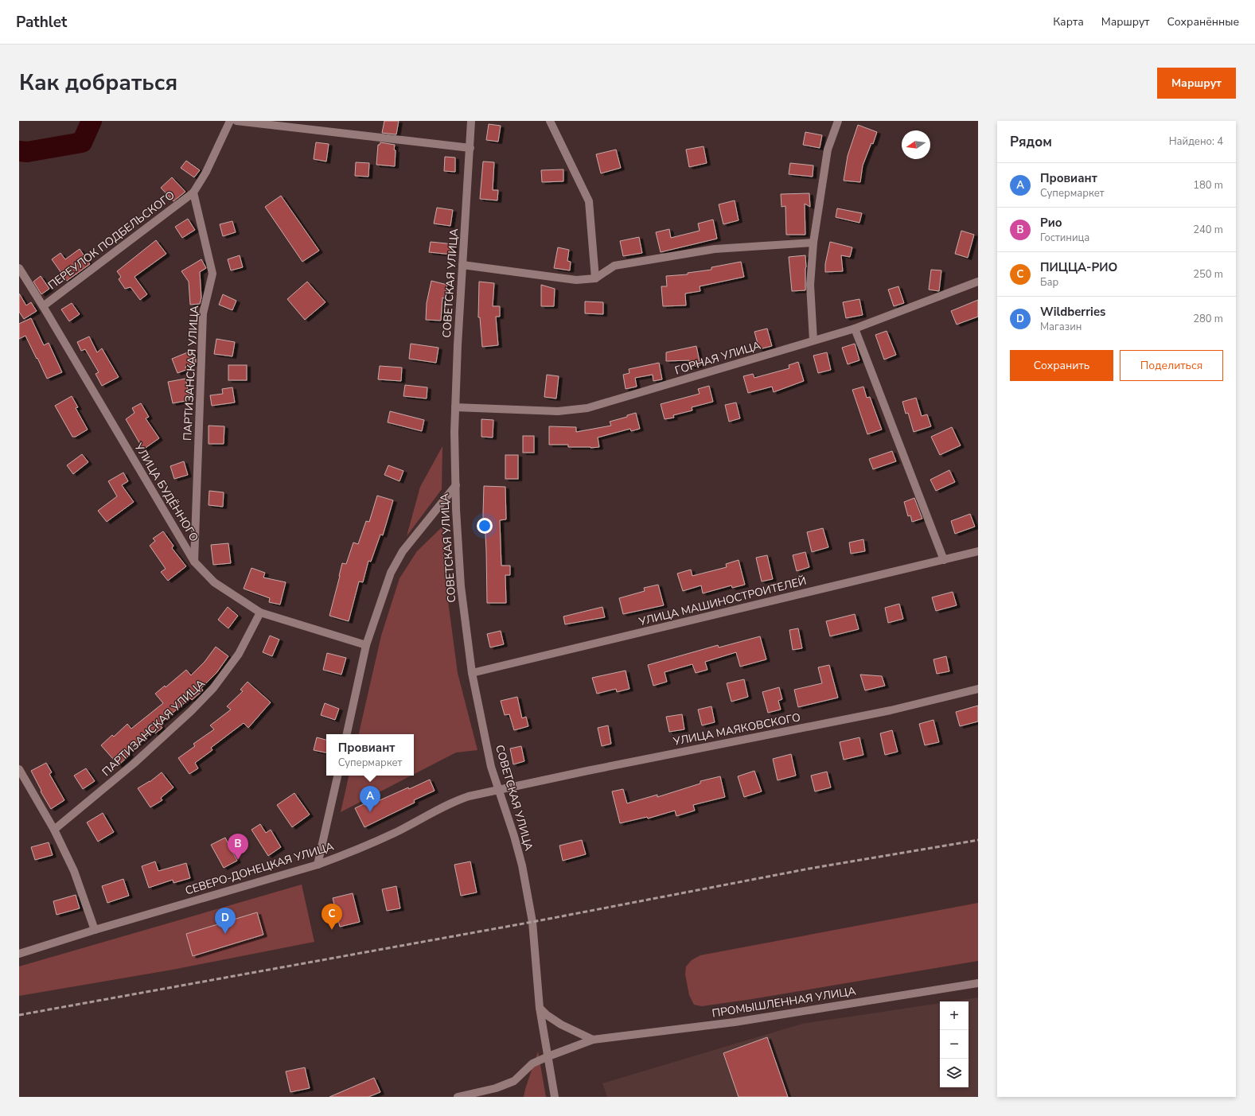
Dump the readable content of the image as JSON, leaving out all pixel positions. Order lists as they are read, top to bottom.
{
  "streets": {
    "street": [
      "ПЕРЕУЛОК ПОДБЕЛЬСКОГО",
      "СОВЕТСКАЯ УЛИЦА",
      "ГОРНАЯ УЛИЦА",
      "ПАРТИЗАНСКАЯ УЛИЦА",
      "УЛИЦА БУДЁННОГО",
      "УЛИЦА МАШИНОСТРОИТЕЛЕЙ",
      "УЛИЦА МАЯКОВСКОГО",
      "СЕВЕРО-ДОНЕЦКАЯ УЛИЦА",
      "ПРОМЫШЛЕННАЯ УЛИЦА"
    ]
  },
  "crossings": [
    ["ПЕРЕУЛОК ПОДБЕЛЬСКОГО", "ПАРТИЗАНСКАЯ УЛИЦА"],
    ["ПЕРЕУЛОК ПОДБЕЛЬСКОГО", "УЛИЦА БУДЁННОГО"],
    ["СОВЕТСКАЯ УЛИЦА", "ГОРНАЯ УЛИЦА"],
    ["СОВЕТСКАЯ УЛИЦА", "УЛИЦА БУДЁННОГО"],
    ["СОВЕТСКАЯ УЛИЦА", "УЛИЦА МАШИНОСТРОИТЕЛЕЙ"],
    ["СОВЕТСКАЯ УЛИЦА", "УЛИЦА МАЯКОВСКОГО"],
    ["СОВЕТСКАЯ УЛИЦА", "СЕВЕРО-ДОНЕЦКАЯ УЛИЦА"],
    ["СОВЕТСКАЯ УЛИЦА", "ПРОМЫШЛЕННАЯ УЛИЦА"],
    ["ПАРТИЗАНСКАЯ УЛИЦА", "УЛИЦА БУДЁННОГО"],
    ["УЛИЦА МАЯКОВСКОГО", "СЕВЕРО-ДОНЕЦКАЯ УЛИЦА"]
  ],
  "north": "left",
  "page": {
    "header": "Pathlet",
    "nav": ["Карта", "Маршрут", "Сохранённые"],
    "title": "Как добраться",
    "buttons": [
      "Маршрут",
      ["Сохранить", "Поделиться"]
    ],
    "heading": ["Рядом", "Найдено: 4"],
    "list": [
      {
        "mark": "A",
        "name": "Провиант",
        "note": "Супермаркет",
        "value": "180 m"
      },
      {
        "mark": "B",
        "name": "Рио",
        "note": "Гостиница",
        "value": "240 m"
      },
      {
        "mark": "C",
        "name": "ПИЦЦА-РИО",
        "note": "Бар",
        "value": "250 m"
      },
      {
        "mark": "D",
        "name": "Wildberries",
        "note": "Магазин",
        "value": "280 m"
      }
    ],
    "popup": ["Провиант", "Супермаркет"],
    "pins": [
      "A",
      "B",
      "C",
      "D"
    ],
    "map_buttons": ["+", "−"]
  }
}
